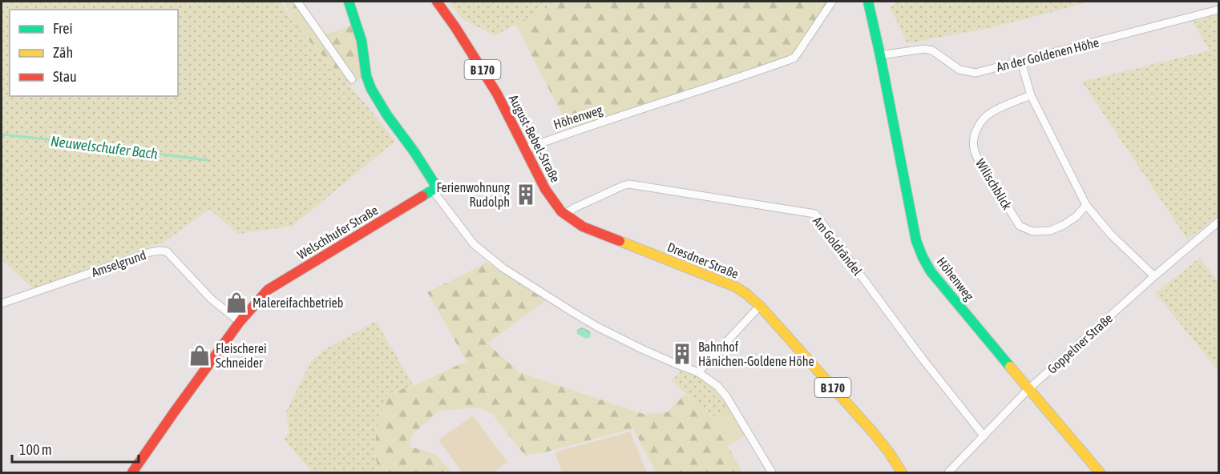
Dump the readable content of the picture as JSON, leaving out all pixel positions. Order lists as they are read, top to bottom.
{
  "streets": {
    "street": [
      "An der Goldenen Höhe",
      "B 170",
      "Höhenweg",
      "August-Bebel-Straße",
      "Wilischblick",
      "Welschhufer Straße",
      "Am Goldrändel",
      "Dresdner Straße",
      "Amselgrund",
      "Goppelner Straße"
    ]
  },
  "crossings": [
    ["An der Goldenen Höhe", "Höhenweg"],
    ["Höhenweg", "August-Bebel-Straße"],
    ["Höhenweg", "Goppelner Straße"],
    ["August-Bebel-Straße", "Am Goldrändel"],
    ["August-Bebel-Straße", "Dresdner Straße"],
    ["Welschhufer Straße", "Amselgrund"],
    ["Am Goldrändel", "Dresdner Straße"],
    ["Am Goldrändel", "Goppelner Straße"]
  ],
  "water": ["Neuwelschufer Bach"],
  "places": {
    "building": ["Ferienwohnung Rudolph", "Bahnhof Hänichen-Goldene Höhe"],
    "shop": ["Malereifachbetrieb", "Fleischerei Schneider"]
  },
  "legend": ["Frei", "Zäh", "Stau"],
  "scale_bar": "100 m"
}
